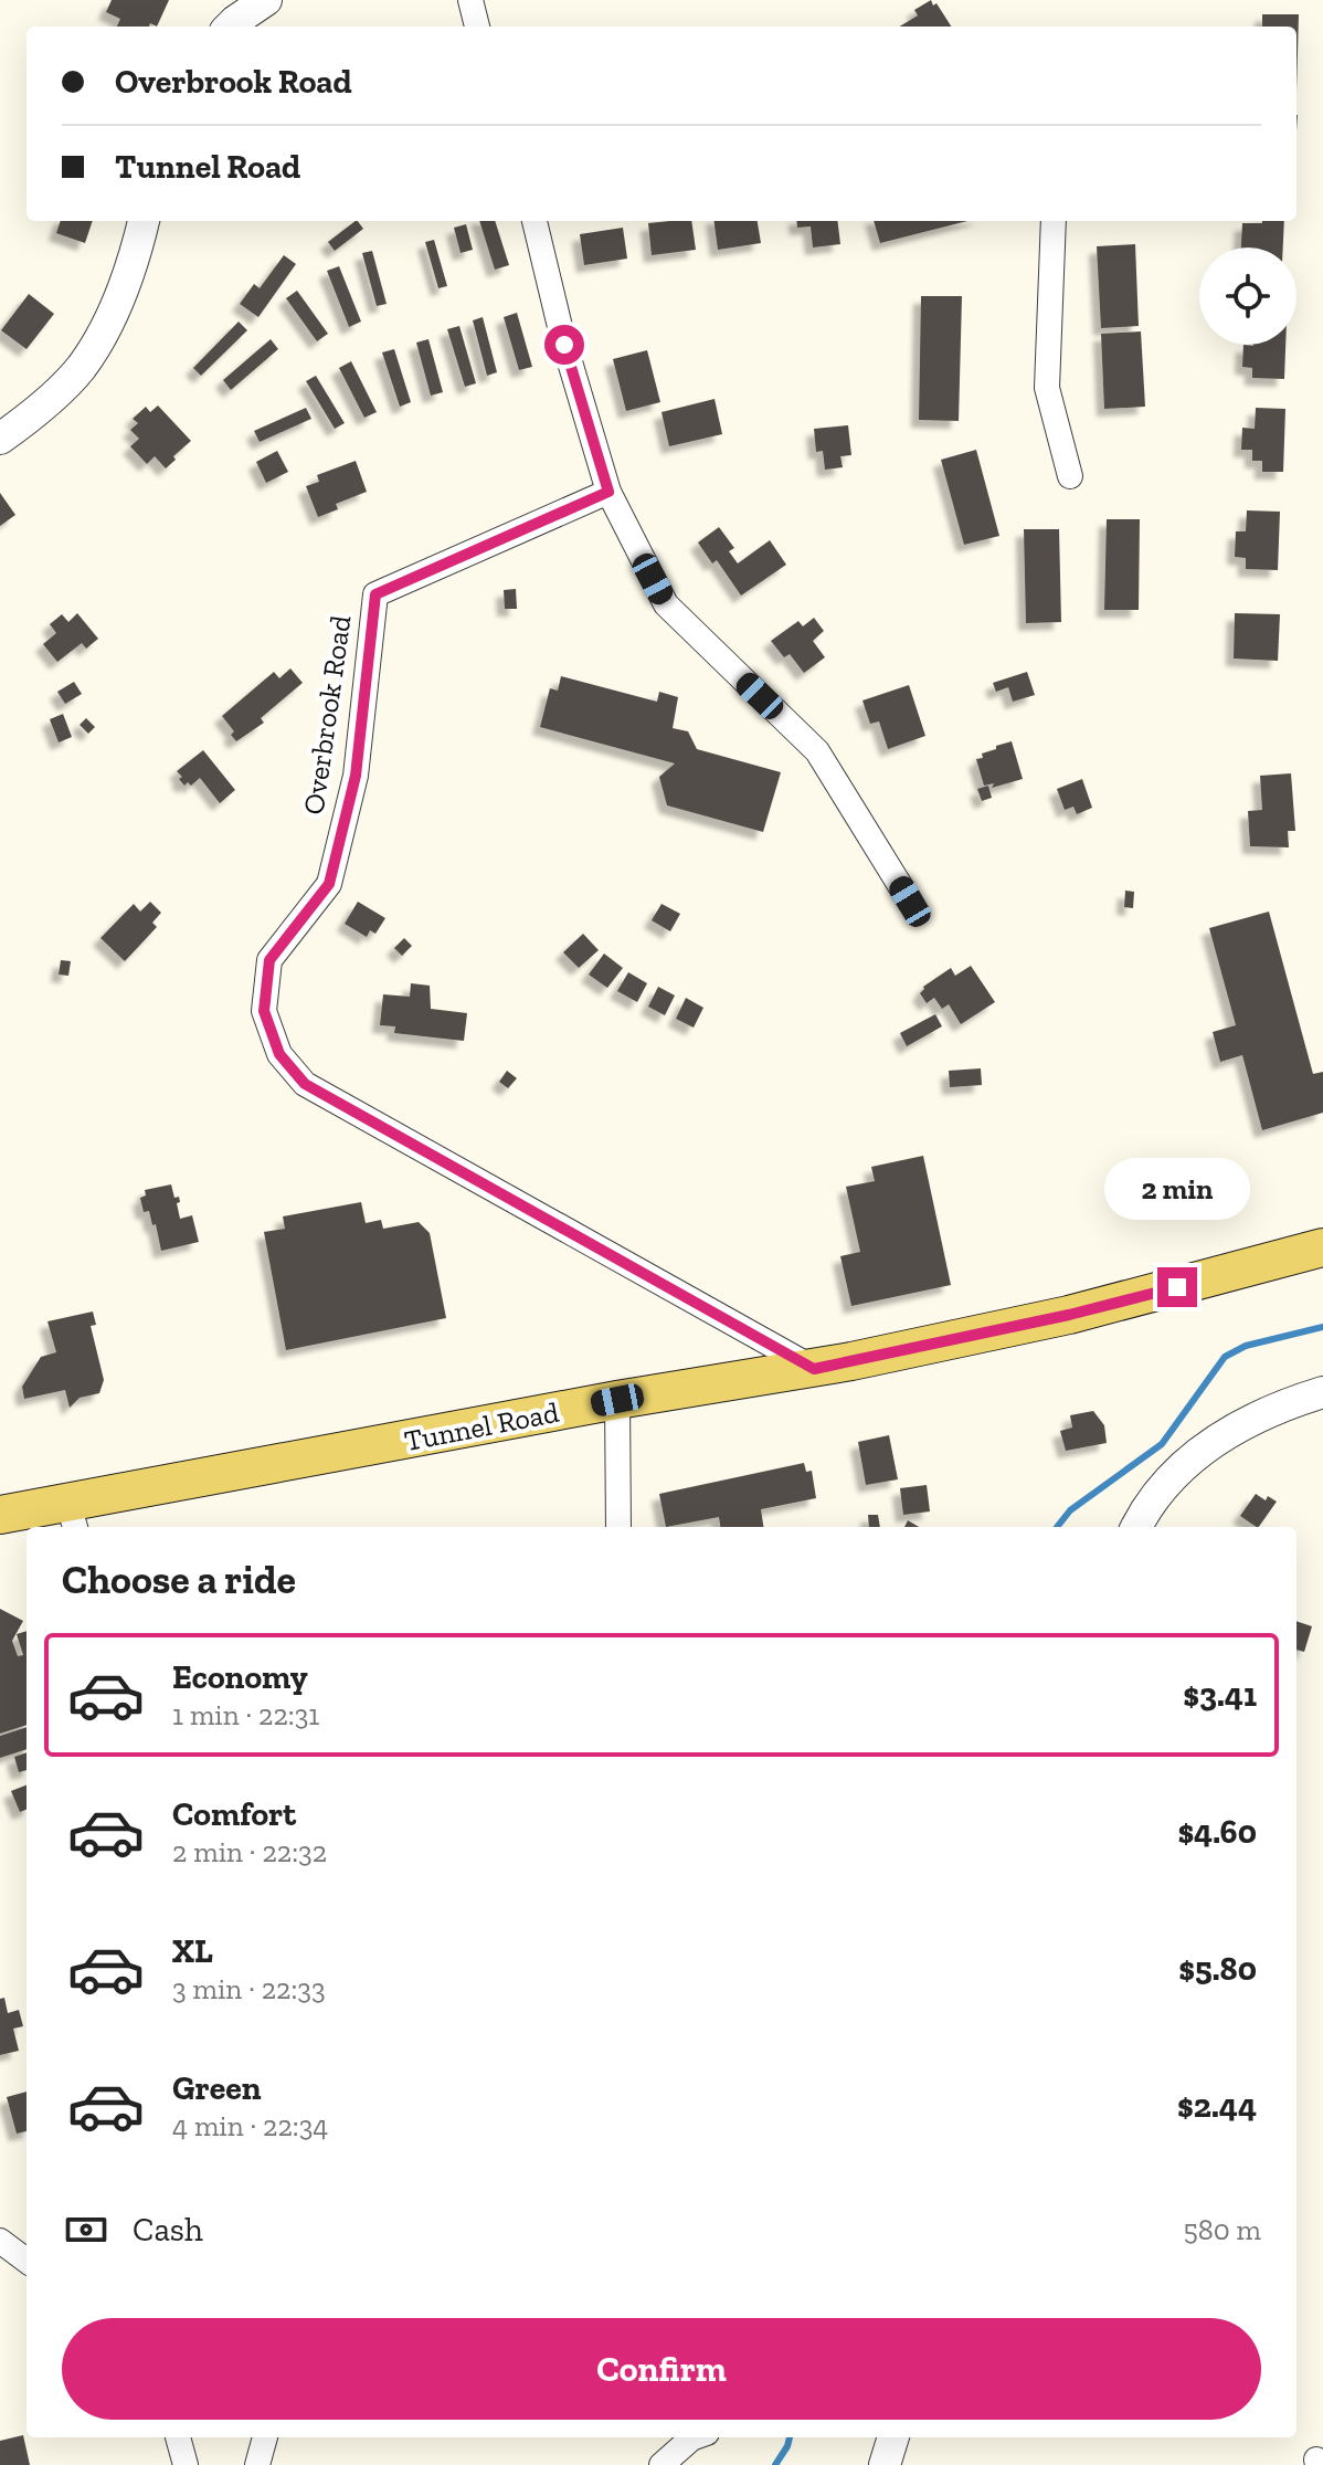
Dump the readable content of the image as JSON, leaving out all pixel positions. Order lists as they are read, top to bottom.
{
  "streets": {
    "main road": ["Tunnel Road"],
    "street": ["Overbrook Road"]
  },
  "crossings": [
    ["Overbrook Road", "Tunnel Road"]
  ],
  "page": {
    "banner": ["Overbrook Road", "Tunnel Road"],
    "bubble": "2 min",
    "heading": "Choose a ride",
    "list": [
      {
        "name": "Economy",
        "note": "1 min · 22:31",
        "value": "$3.41"
      },
      {
        "name": "Comfort",
        "note": "2 min · 22:32",
        "value": "$4.60"
      },
      {
        "name": "XL",
        "note": "3 min · 22:33",
        "value": "$5.80"
      },
      {
        "name": "Green",
        "note": "4 min · 22:34",
        "value": "$2.44"
      }
    ],
    "pay": ["Cash", "580 m"],
    "buttons": "Confirm"
  }
}
